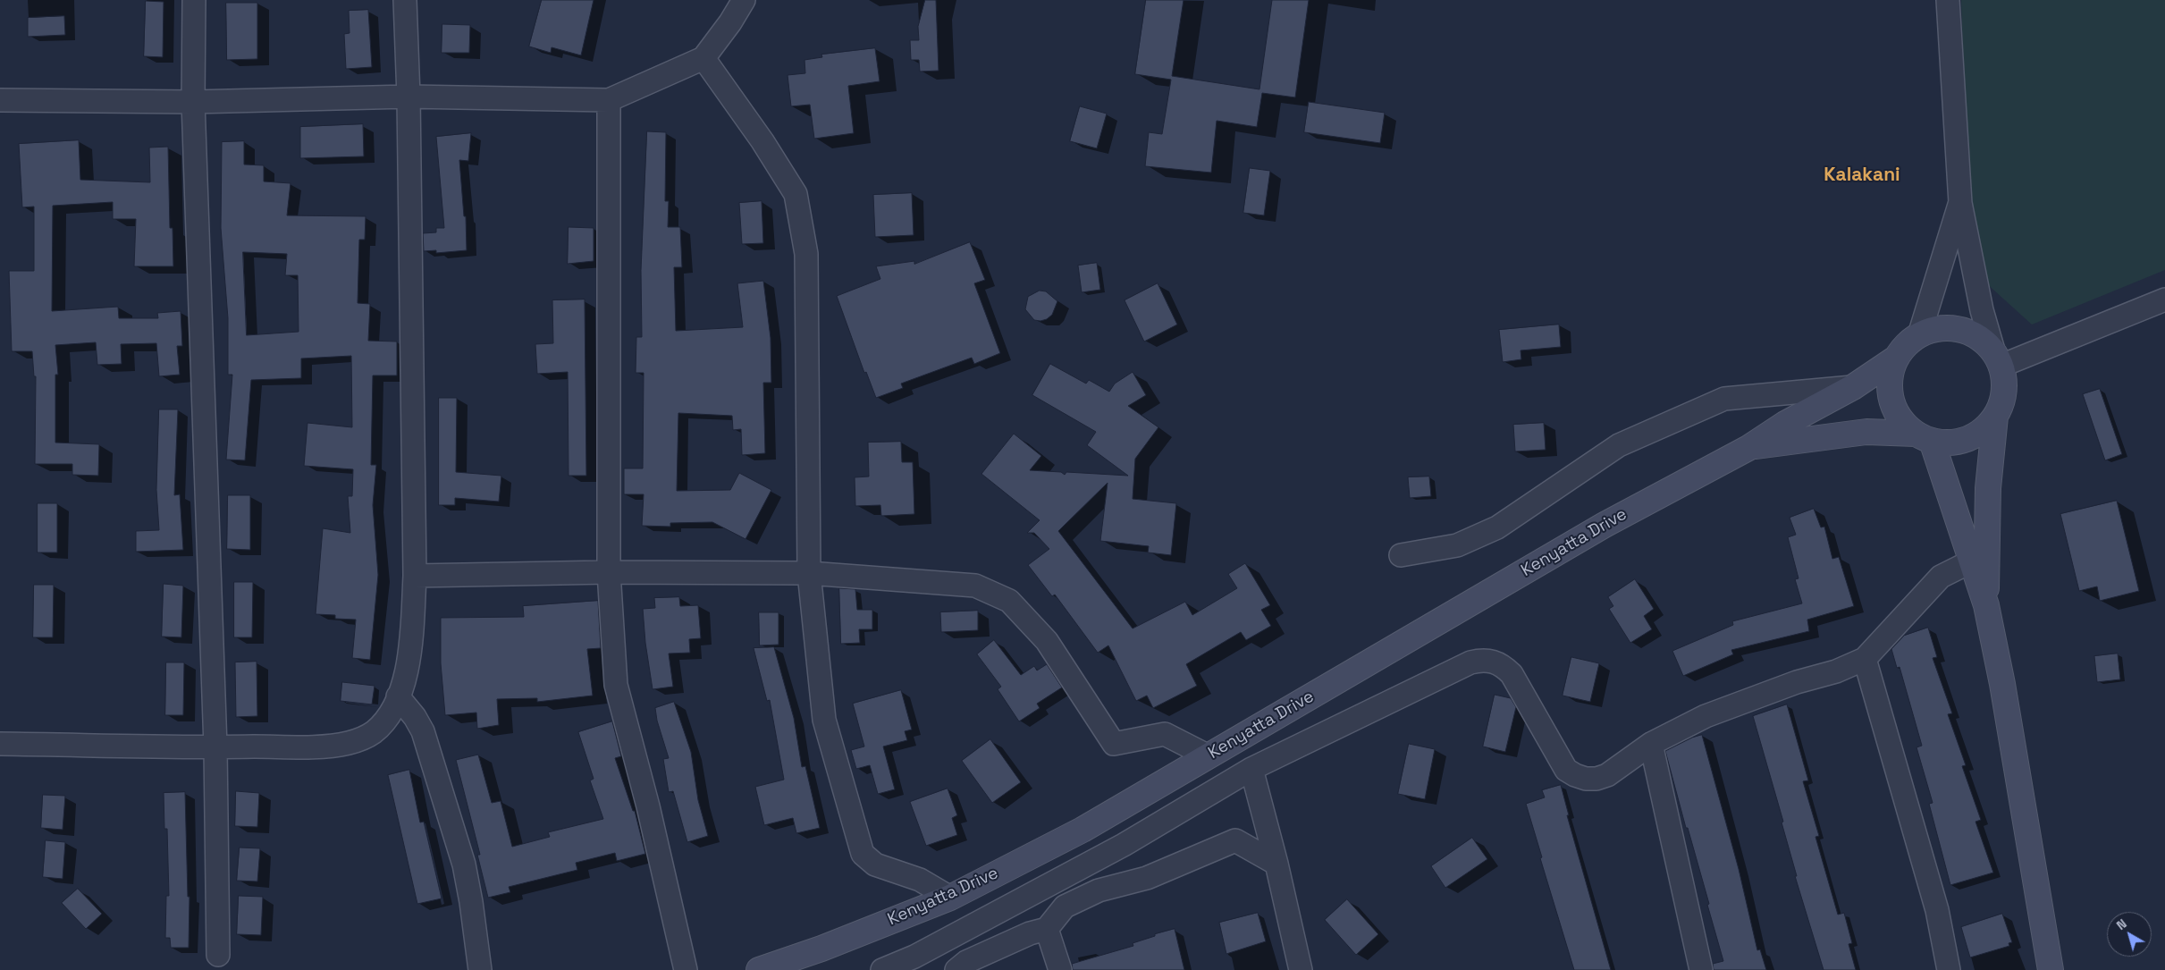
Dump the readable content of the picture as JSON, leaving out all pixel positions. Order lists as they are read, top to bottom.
{
  "streets": {
    "main road": ["Kenyatta Drive"]
  },
  "districts": ["Kalakani"],
  "north": "top left"
}
